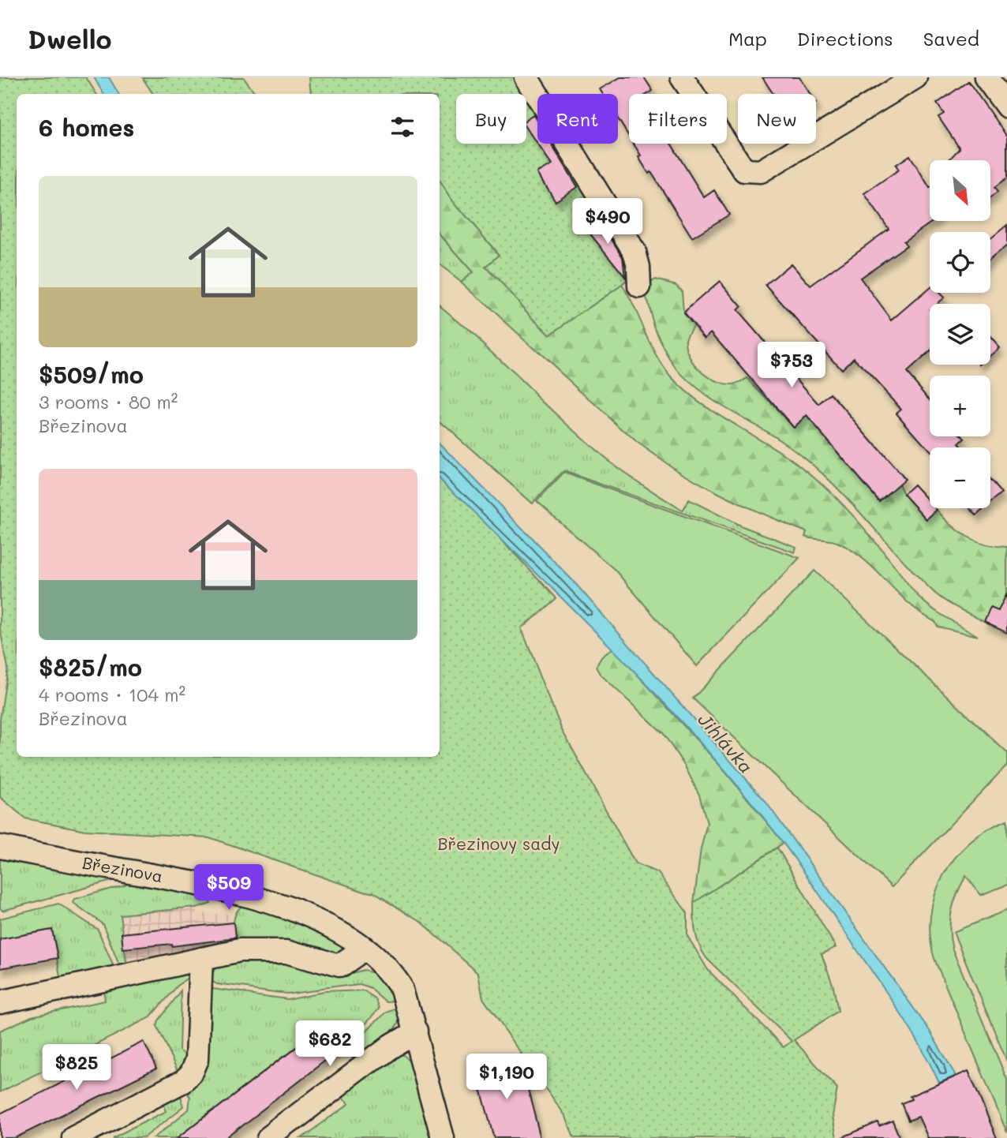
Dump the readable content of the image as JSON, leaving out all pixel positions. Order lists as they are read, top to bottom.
{
  "streets": {
    "street": ["Březinova"]
  },
  "water": ["Jihlávka"],
  "parks": ["Březinovy sady"],
  "north": "bottom right",
  "page": {
    "header": "Dwello",
    "nav": ["Map", "Directions", "Saved"],
    "chip": [
      "Buy",
      "Rent",
      "Filters",
      "New"
    ],
    "heading": "6 homes",
    "map_buttons": ["+", "−"],
    "list": [
      {
        "name": "$509/mo",
        "note": "3 rooms · 80 m² · Březinova"
      },
      {
        "name": "$825/mo",
        "note": "4 rooms · 104 m² · Březinova"
      }
    ],
    "price": [
      "$490",
      "$753",
      "$509",
      "$682",
      "$825",
      "$1,190"
    ]
  }
}
